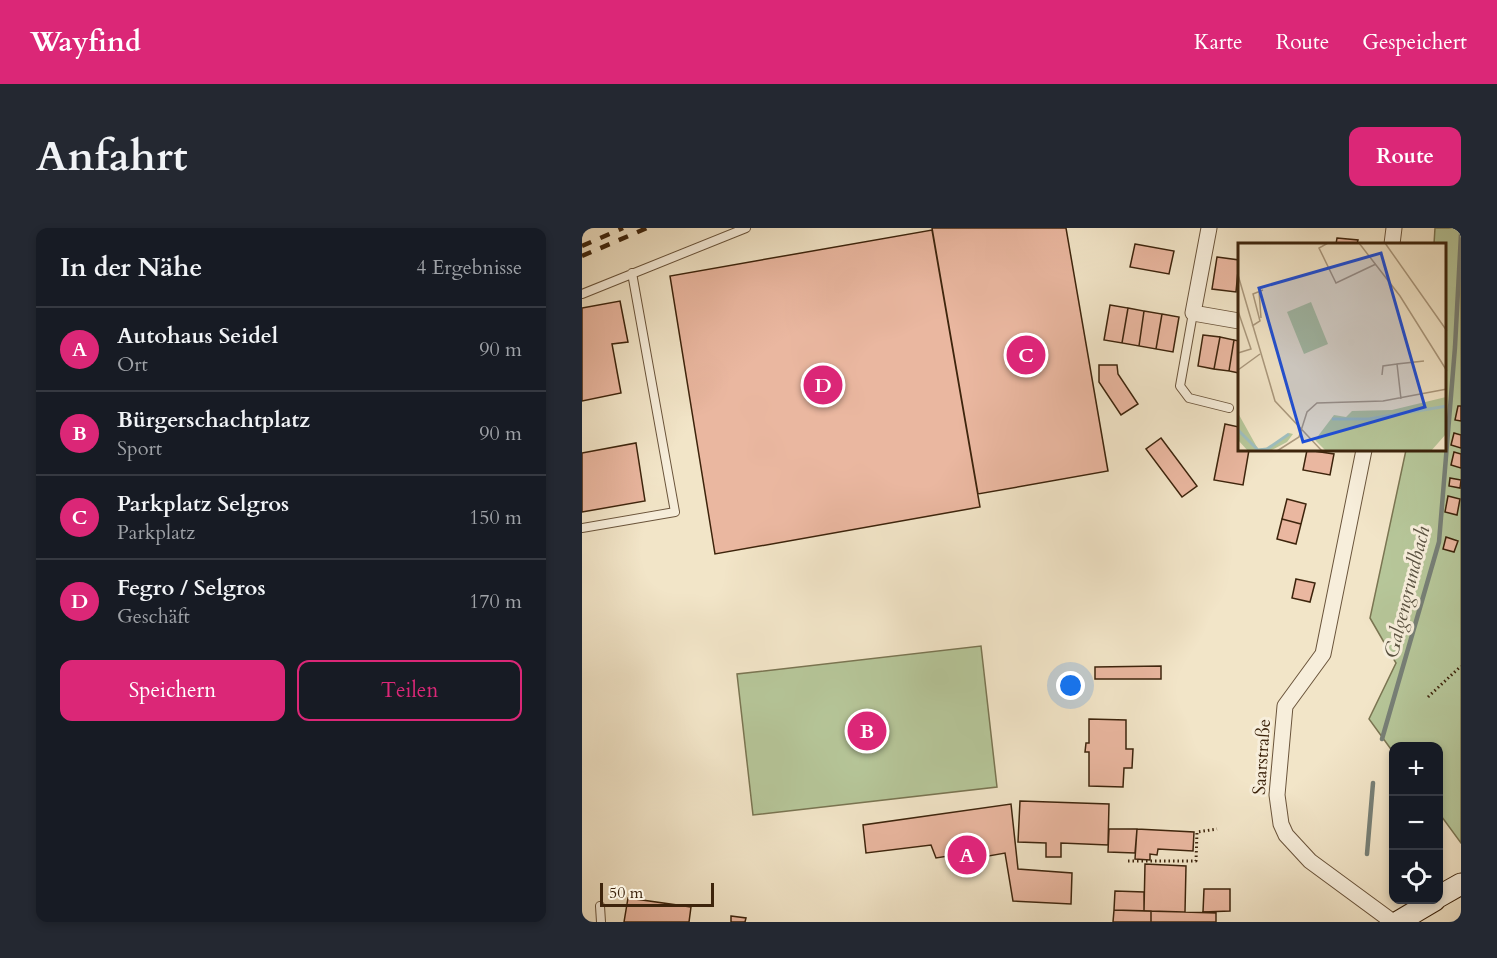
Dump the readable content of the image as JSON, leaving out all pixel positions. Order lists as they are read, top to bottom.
{
  "streets": {
    "street": ["Saarstraße"]
  },
  "water": ["Galgengrundbach"],
  "scale_bar": "50 m",
  "page": {
    "header": "Wayfind",
    "nav": ["Karte", "Route", "Gespeichert"],
    "buttons": [
      "Route",
      ["Speichern", "Teilen"]
    ],
    "title": "Anfahrt",
    "heading": ["In der Nähe", "4 Ergebnisse"],
    "list": [
      {
        "mark": "A",
        "name": "Autohaus Seidel",
        "note": "Ort",
        "value": "90 m"
      },
      {
        "mark": "B",
        "name": "Bürgerschachtplatz",
        "note": "Sport",
        "value": "90 m"
      },
      {
        "mark": "C",
        "name": "Parkplatz Selgros",
        "note": "Parkplatz",
        "value": "150 m"
      },
      {
        "mark": "D",
        "name": "Fegro / Selgros",
        "note": "Geschäft",
        "value": "170 m"
      }
    ],
    "pins": [
      "C",
      "D",
      "B",
      "A"
    ],
    "map_buttons": ["+", "−"],
    "scale": "50 m"
  }
}
